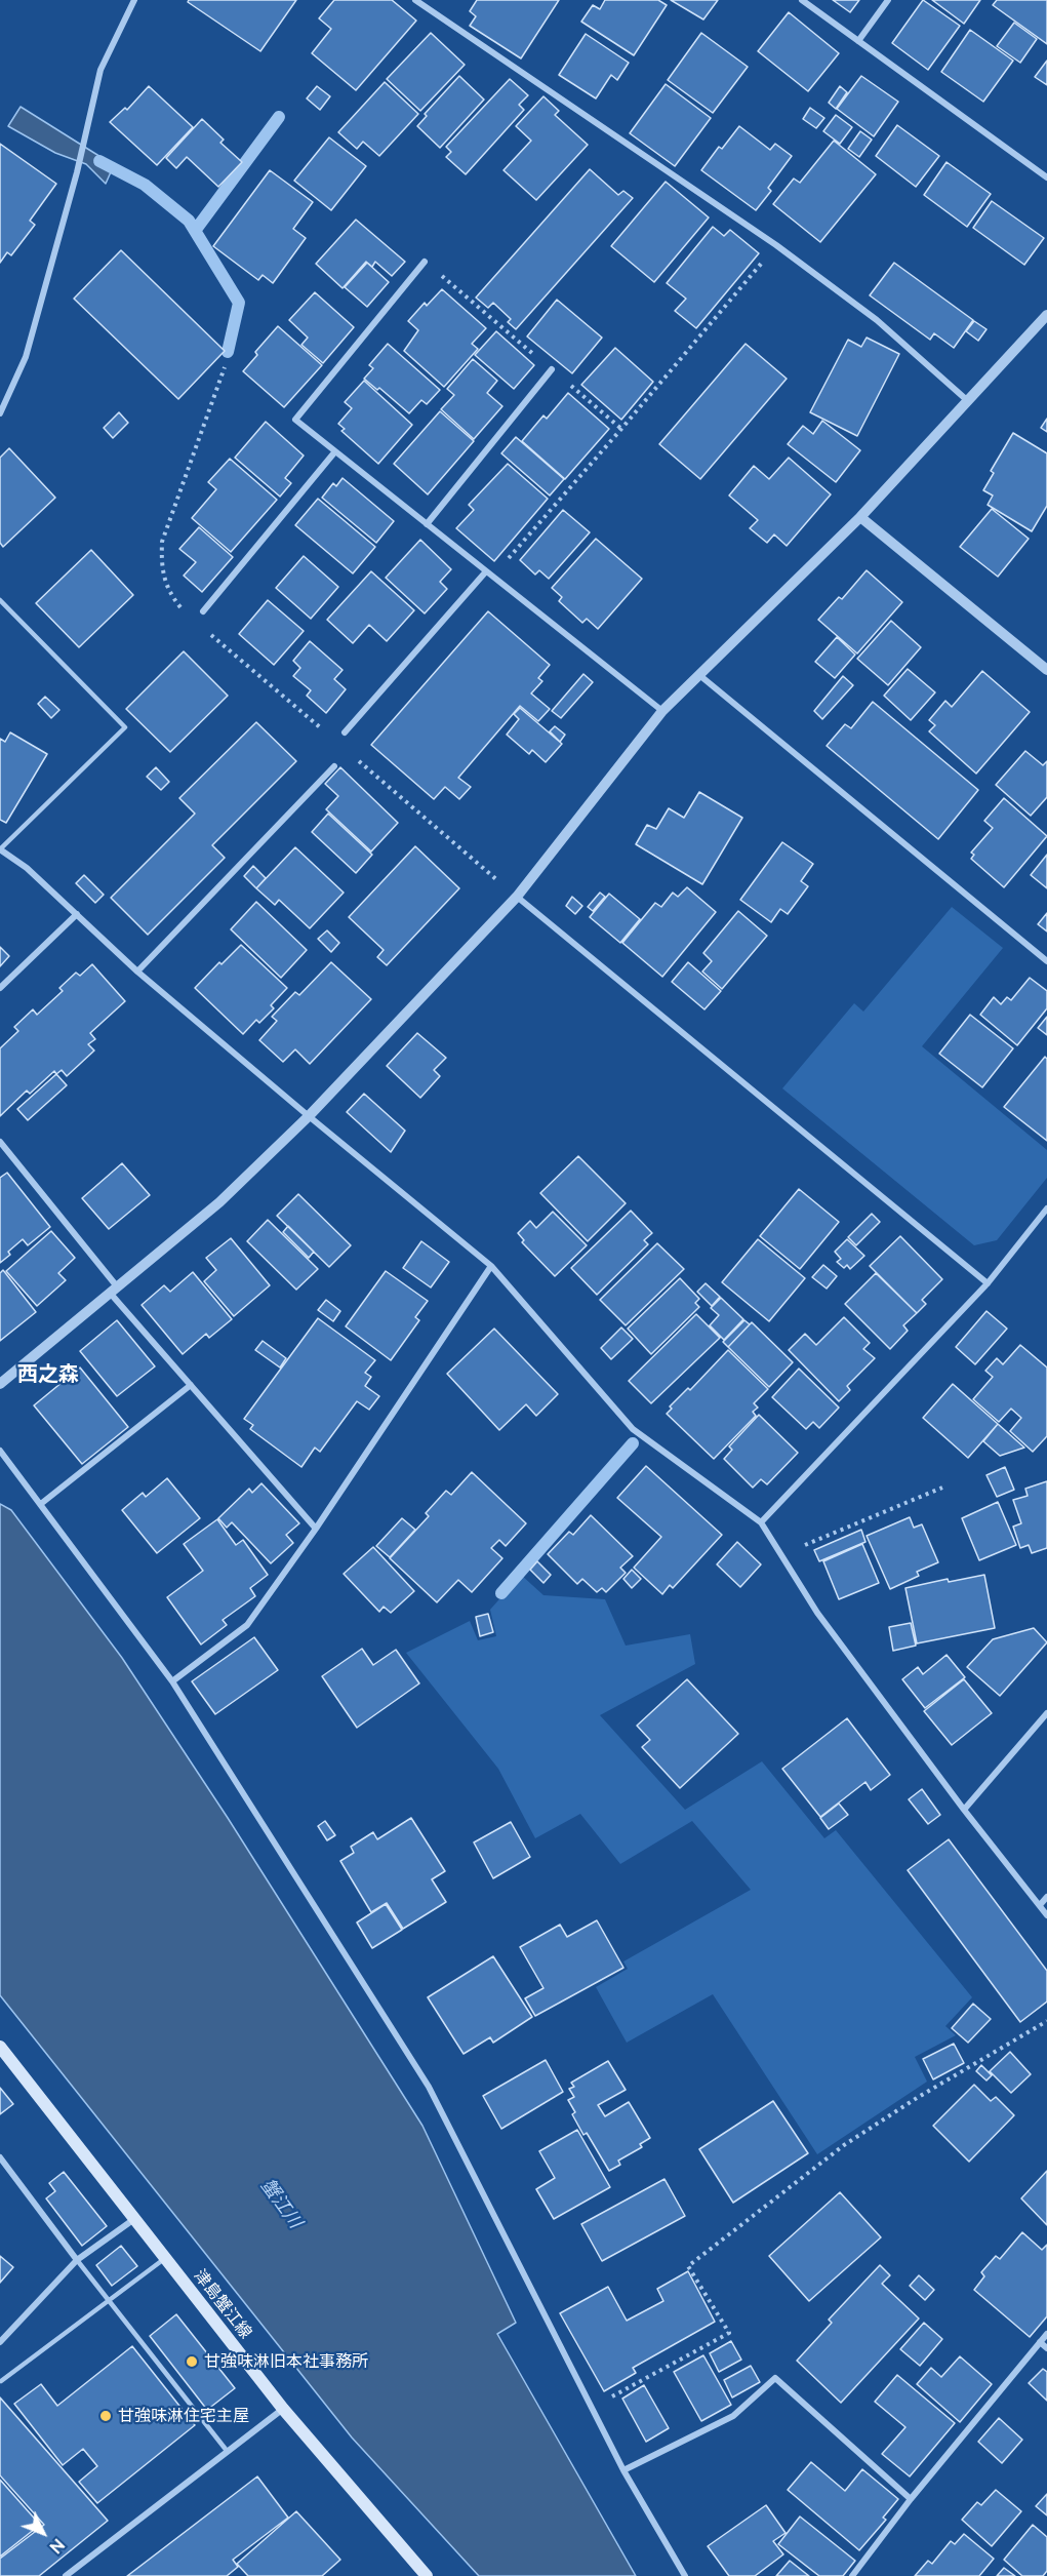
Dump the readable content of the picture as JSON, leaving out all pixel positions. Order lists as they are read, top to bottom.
{
  "streets": {
    "main road": ["津島蟹江線"]
  },
  "districts": ["西之森"],
  "water": ["蟹江川"],
  "places": ["甘強味淋旧本社事務所", "甘強味淋住宅主屋"],
  "north": "bottom right"
}
